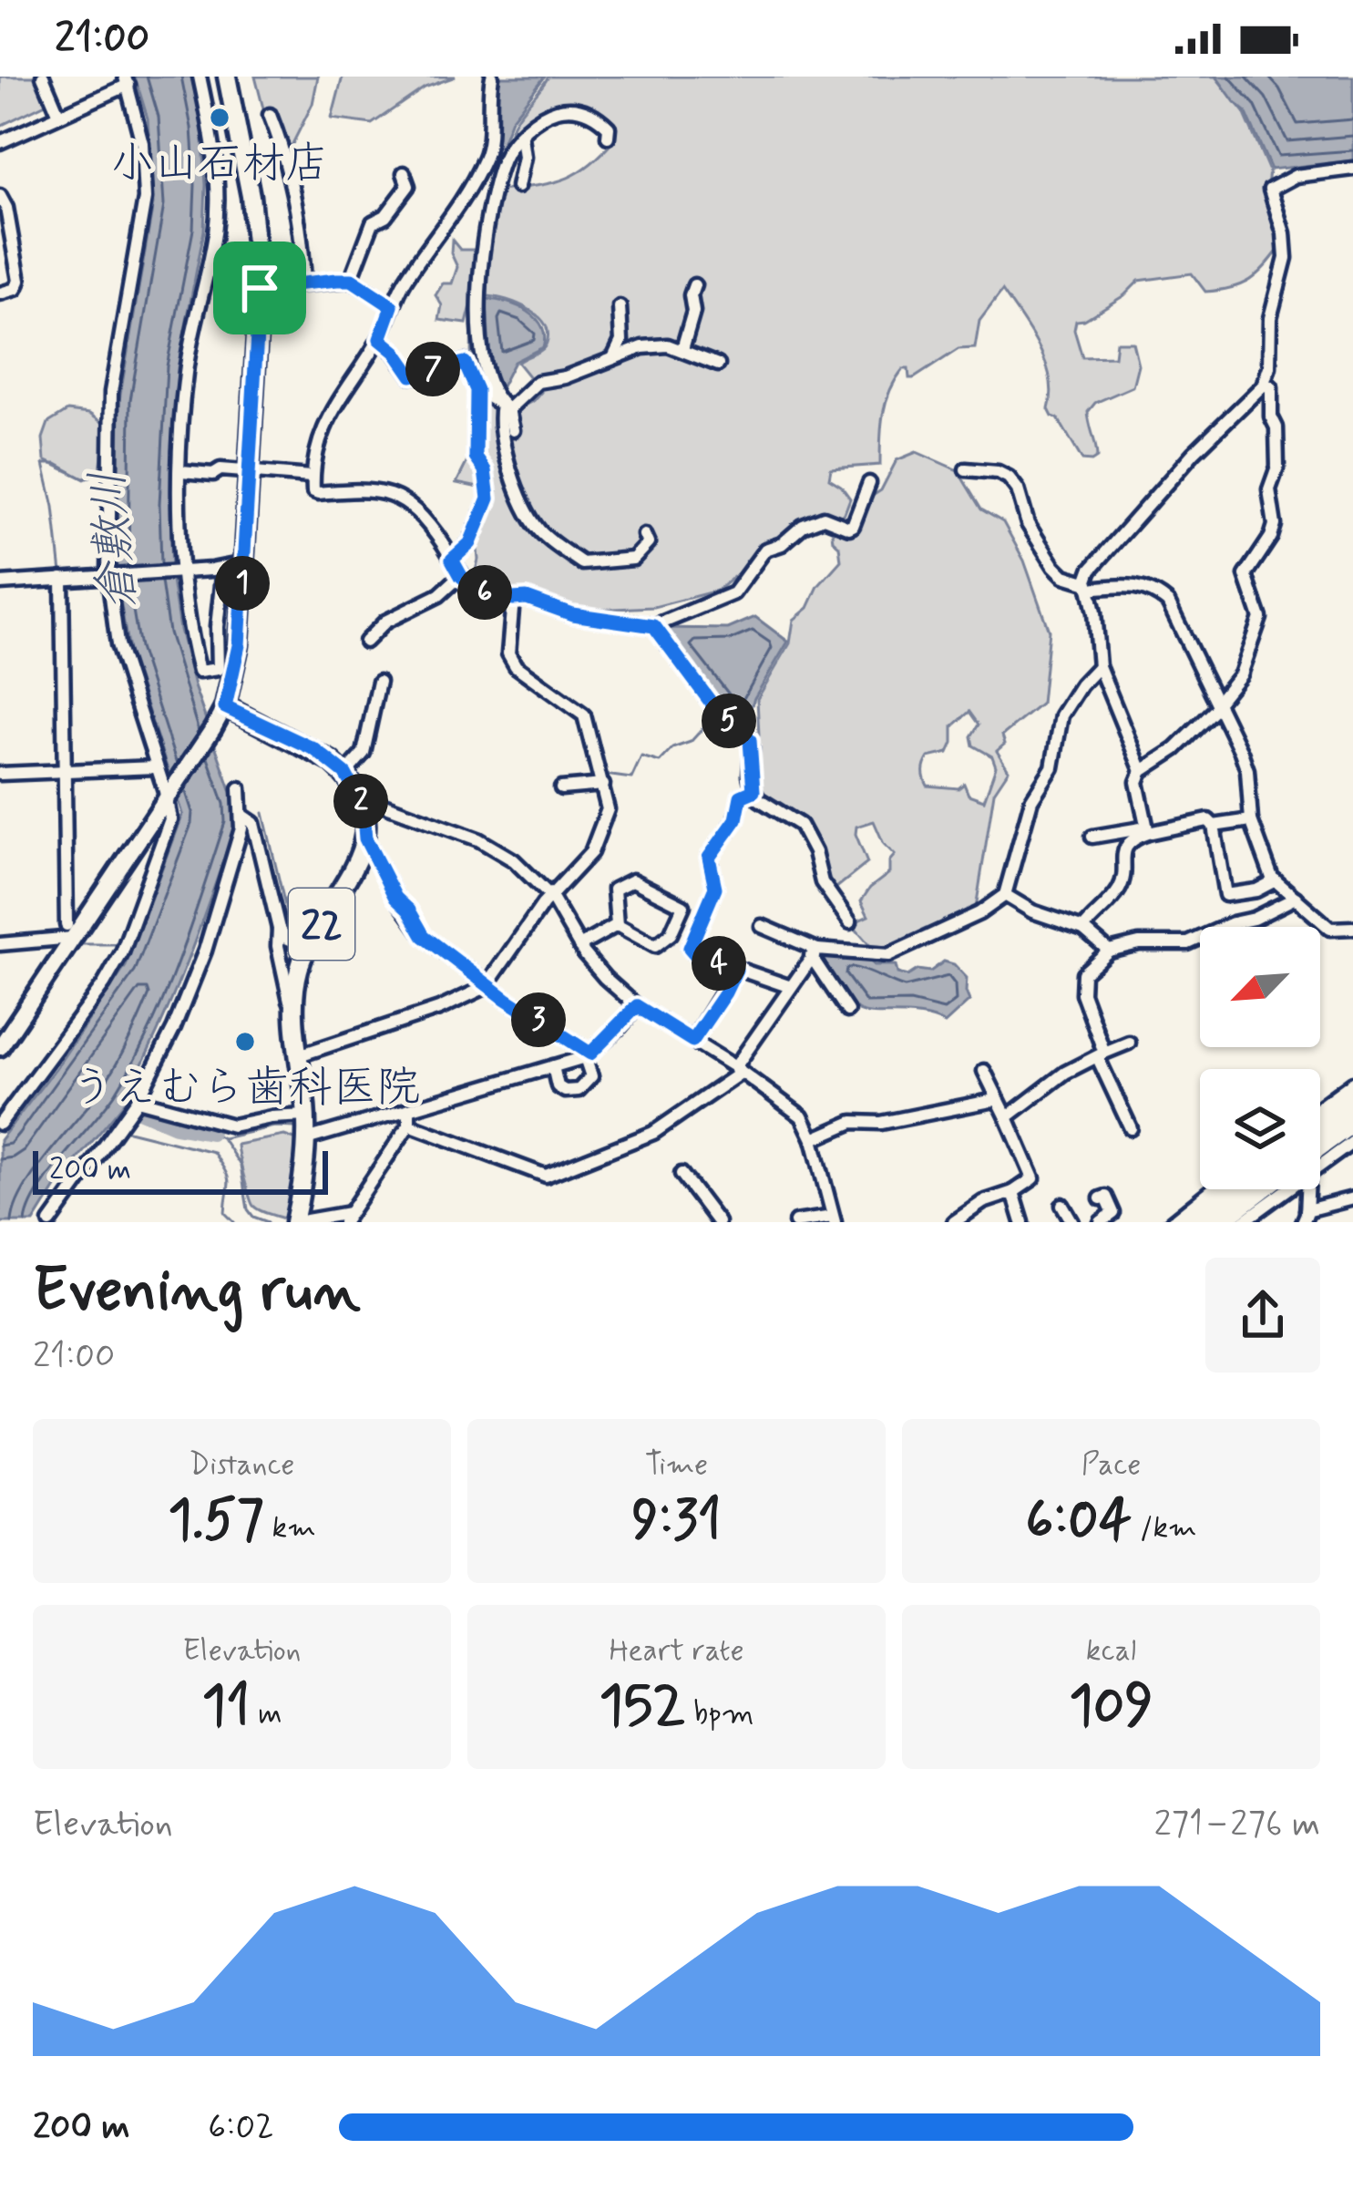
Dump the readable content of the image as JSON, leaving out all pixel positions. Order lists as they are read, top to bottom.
{
  "streets": {
    "main road": ["22"]
  },
  "water": ["倉敷川"],
  "places": ["小山石材店", "うえむら歯科医院"],
  "scale_bar": "200 m",
  "north": "bottom left",
  "page": {
    "status": "21:00",
    "pins": [
      "7",
      "1",
      "6",
      "5",
      "2",
      "4",
      "3"
    ],
    "scale": "200 m",
    "heading": ["Evening run", "21:00"],
    "stats": [
      ["Distance", "1.57 km"],
      ["Time", "9:31"],
      ["Pace", "6:04 /km"],
      ["Elevation", "11 m"],
      ["Heart rate", "152 bpm"],
      ["kcal", "109"]
    ],
    "chart": ["Elevation", "271–276 m"],
    "list": [
      {
        "name": "200 m",
        "note": "6:02"
      }
    ]
  }
}
